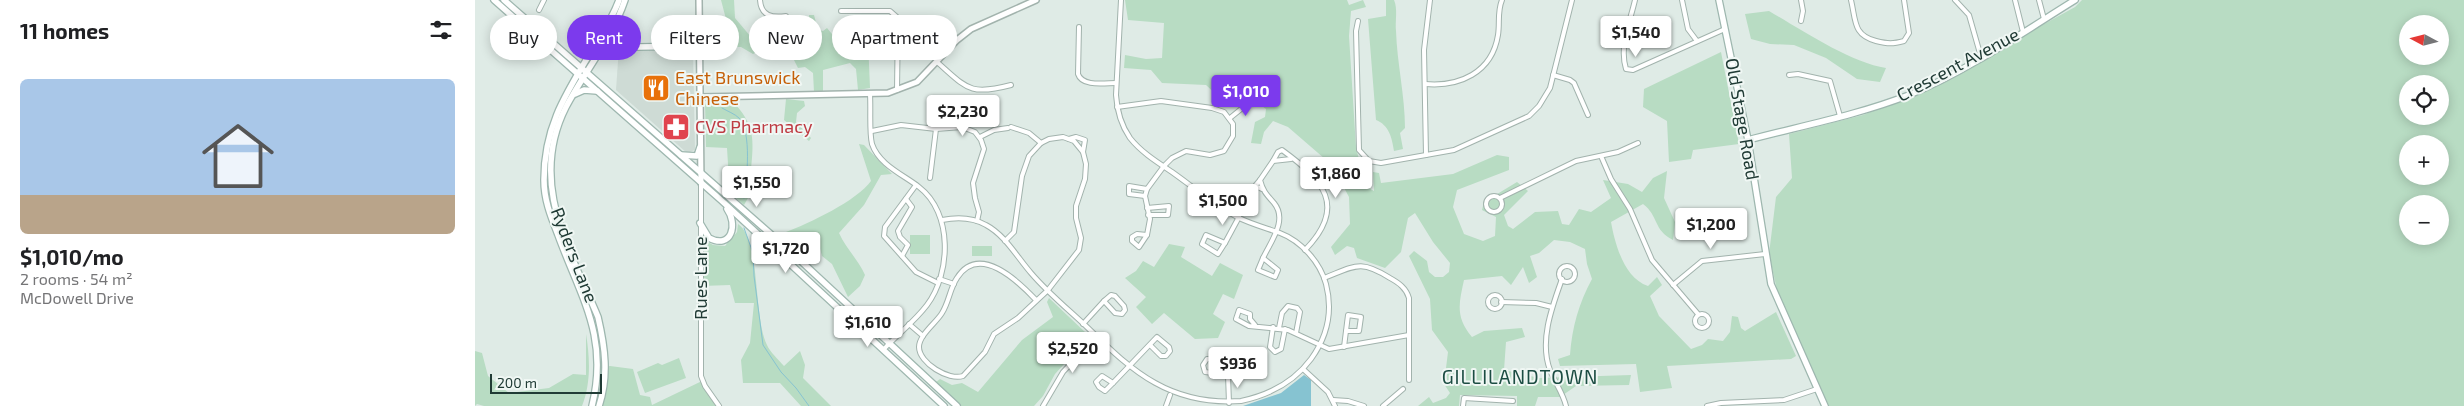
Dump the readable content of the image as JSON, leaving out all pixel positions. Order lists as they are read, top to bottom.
{
  "streets": {
    "main road": ["Crescent Avenue", "Old Stage Road", "Ryders Lane"],
    "street": ["Rues Lane"]
  },
  "crossings": [
    ["Crescent Avenue", "Old Stage Road"]
  ],
  "districts": ["GILLILANDTOWN"],
  "places": {
    "restaurant": ["East Brunswick Chinese"],
    "pharmacy": ["CVS Pharmacy"]
  },
  "scale_bar": "200 m",
  "north": "left",
  "page": {
    "heading": "11 homes",
    "map_buttons": ["+", "−"],
    "chip": [
      "Buy",
      "Rent",
      "Filters",
      "New",
      "Apartment"
    ],
    "price": [
      "$1,540",
      "$1,010",
      "$2,230",
      "$1,860",
      "$1,550",
      "$1,500",
      "$1,200",
      "$1,720",
      "$1,610",
      "$2,520",
      "$936"
    ],
    "list": [
      {
        "name": "$1,010/mo",
        "note": "2 rooms · 54 m² · McDowell Drive"
      }
    ],
    "scale": "200 m"
  }
}
